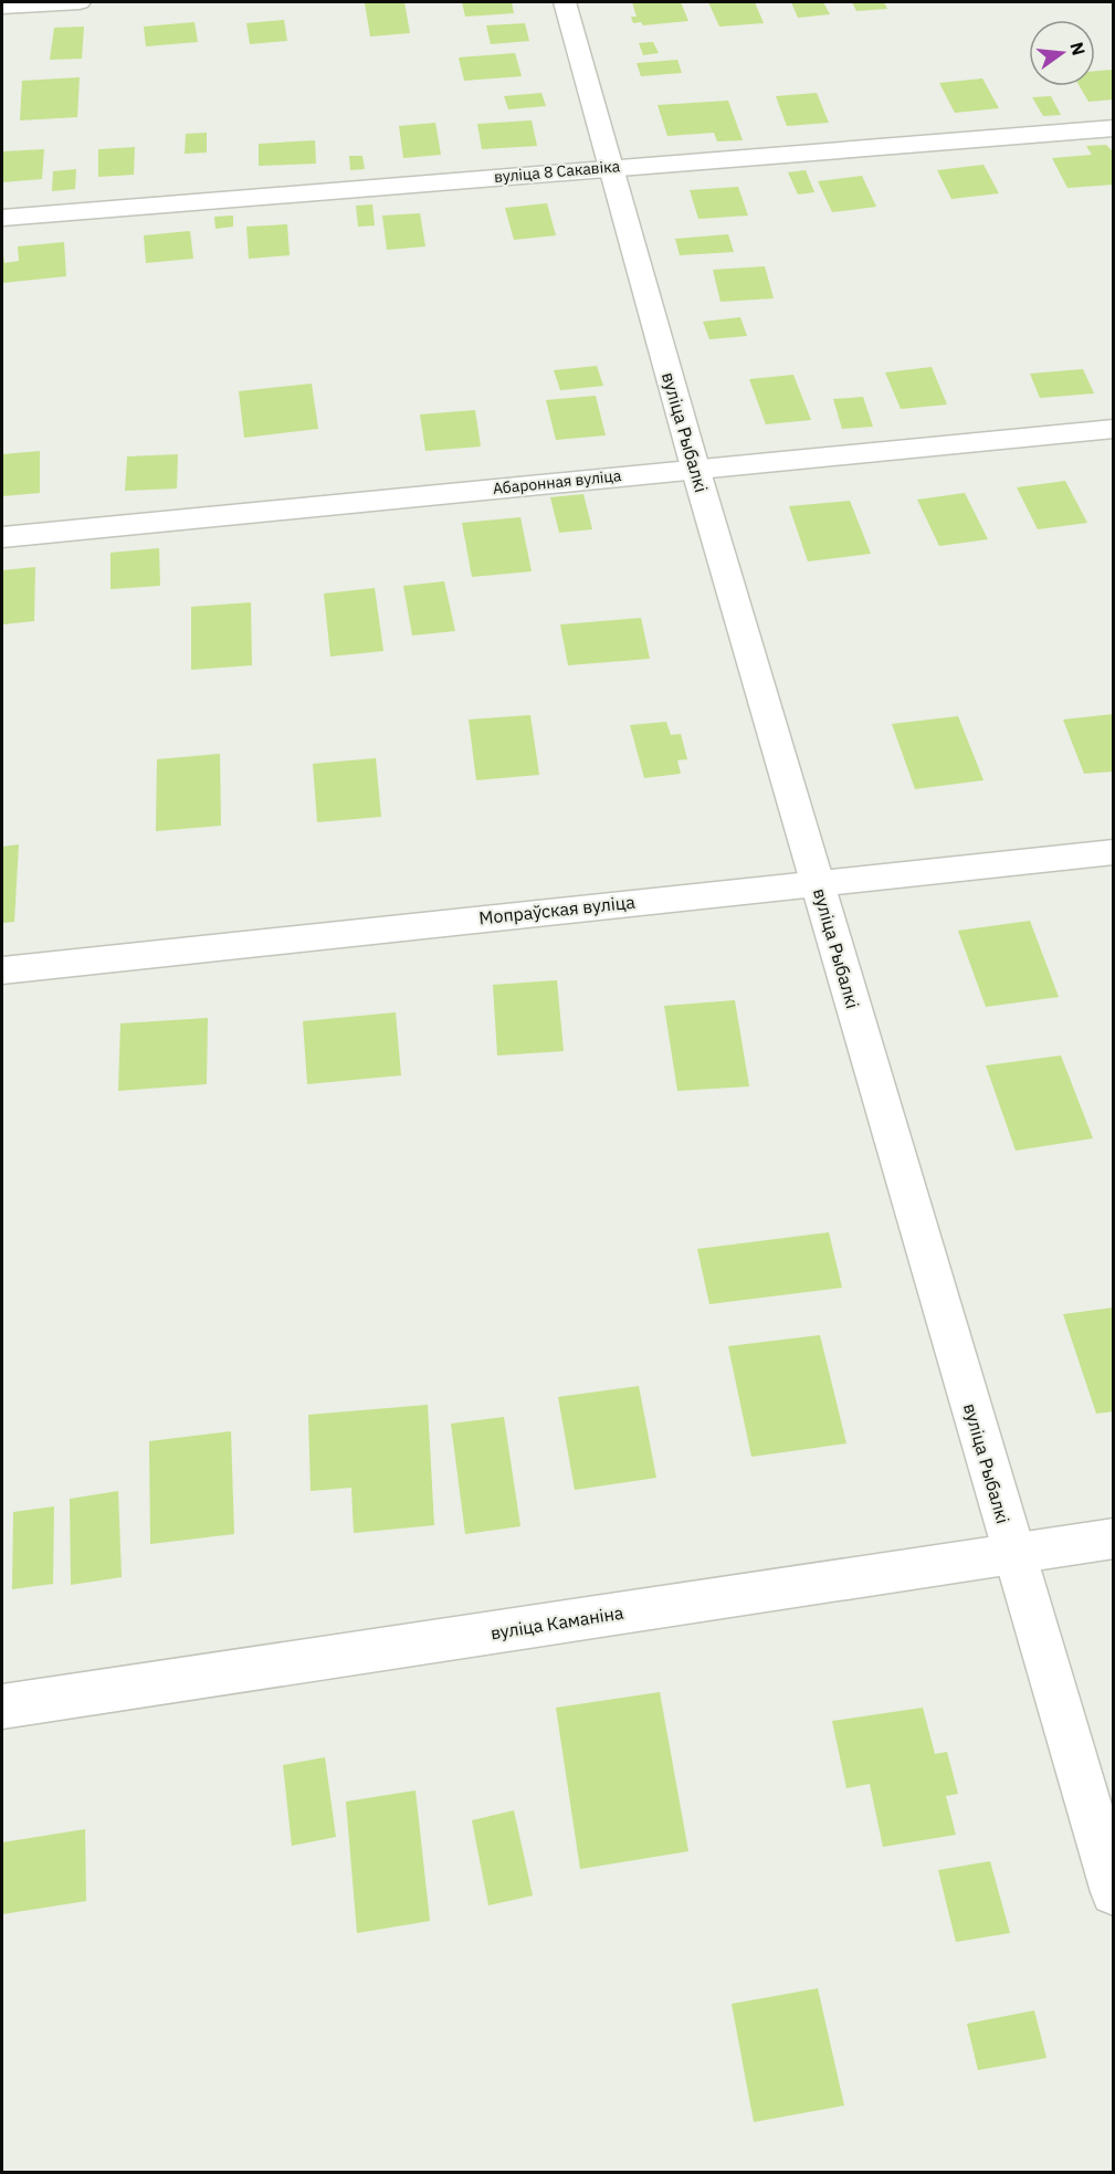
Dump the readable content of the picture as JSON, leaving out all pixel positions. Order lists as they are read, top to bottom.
{
  "streets": {
    "street": [
      "вуліца 8 Сакавіка",
      "вуліца Рыбалкі",
      "Абаронная вуліца",
      "Мопраўская вуліца",
      "вуліца Каманіна"
    ]
  },
  "crossings": [
    ["вуліца 8 Сакавіка", "вуліца Рыбалкі"],
    ["вуліца Рыбалкі", "Абаронная вуліца"],
    ["вуліца Рыбалкі", "Мопраўская вуліца"],
    ["вуліца Рыбалкі", "вуліца Каманіна"]
  ],
  "north": "right"
}
